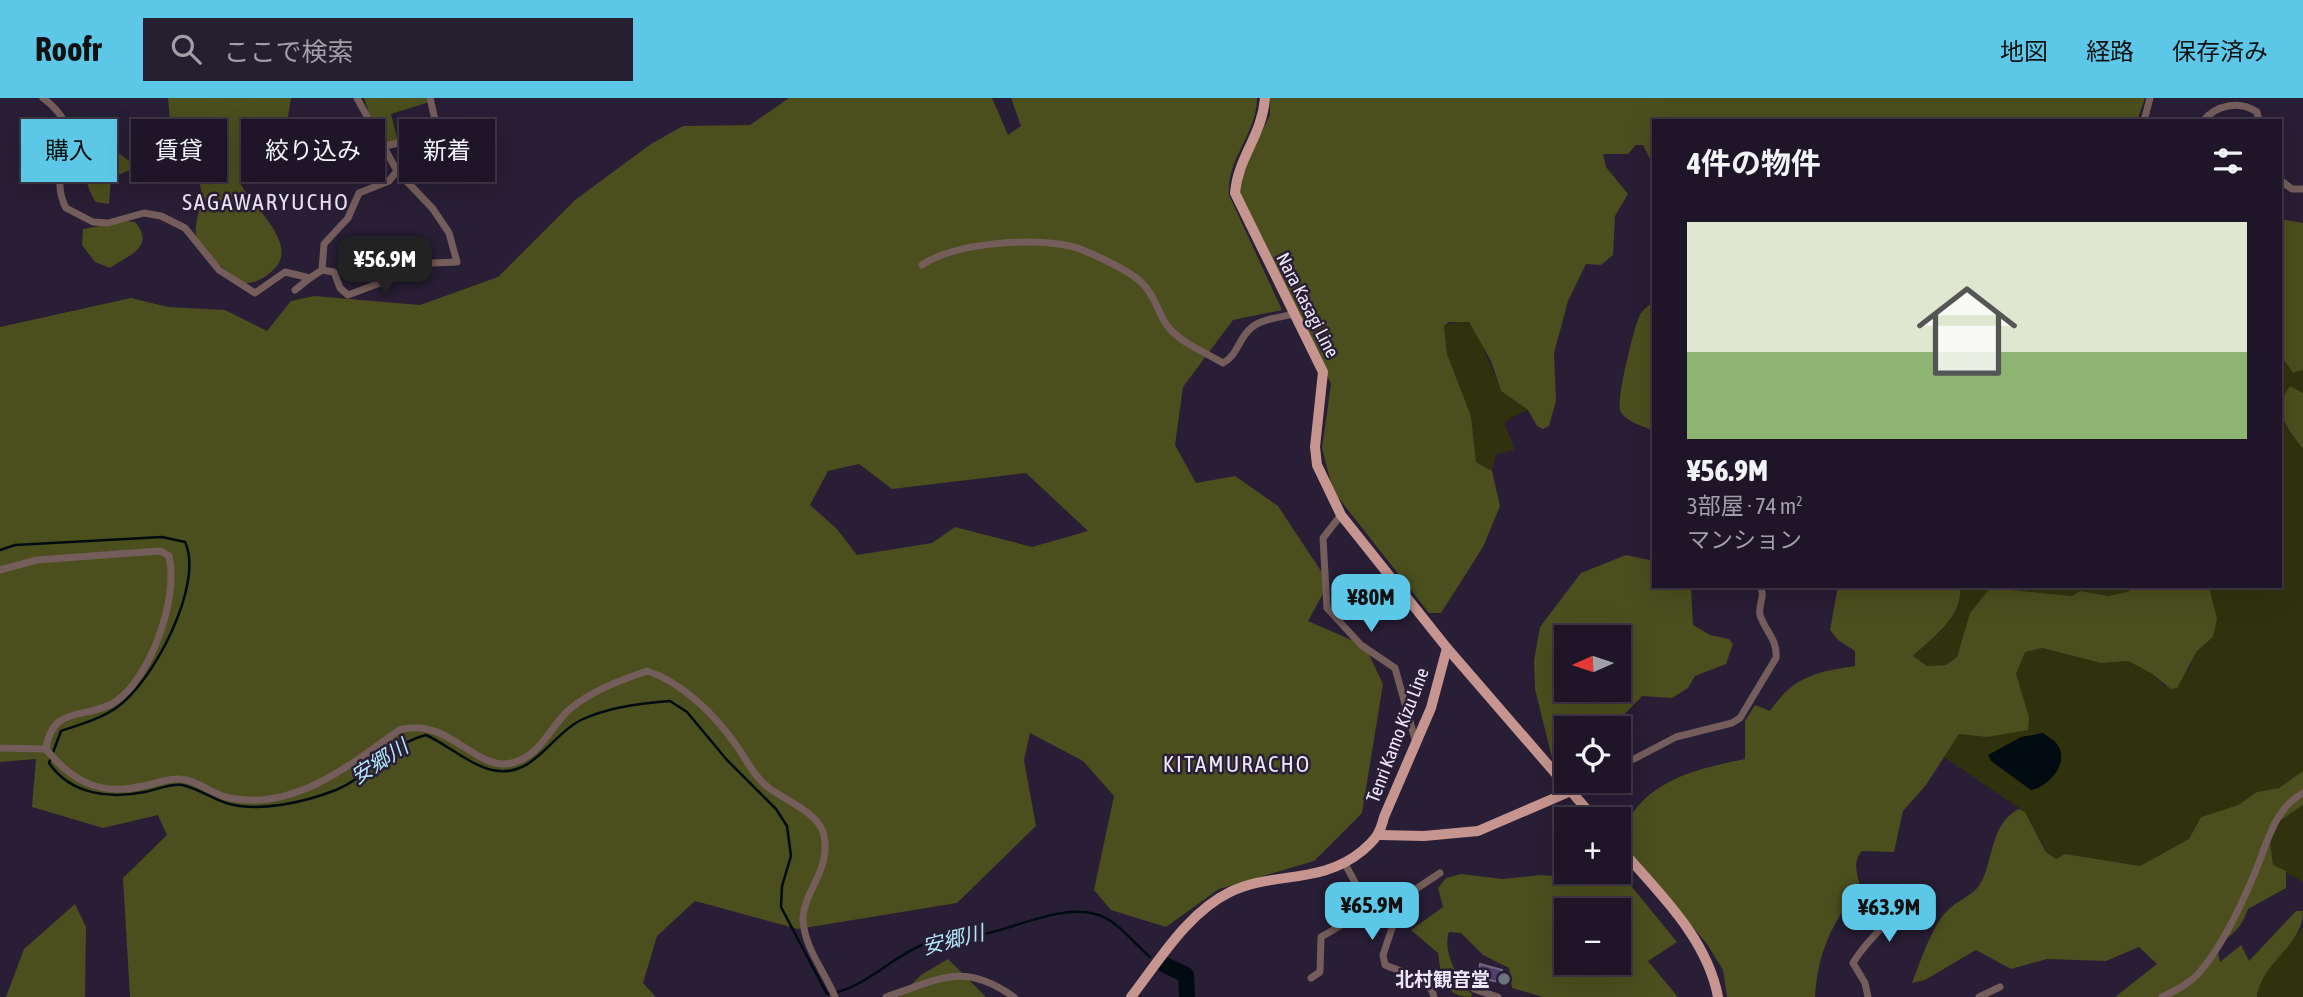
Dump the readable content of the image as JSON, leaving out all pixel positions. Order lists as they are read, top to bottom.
{
  "streets": {
    "main road": ["Nara Kasagi Line", "Tenri Kamo Kizu Line"]
  },
  "crossings": [
    ["Nara Kasagi Line", "Tenri Kamo Kizu Line"]
  ],
  "districts": ["SAGAWARYUCHO", "KITAMURACHO"],
  "water": ["安郷川"],
  "places": ["北村観音堂"],
  "north": "left",
  "page": {
    "header": "Roofr",
    "search": "ここで検索",
    "nav": ["地図", "経路", "保存済み"],
    "chip": [
      "購入",
      "賃貸",
      "絞り込み",
      "新着"
    ],
    "heading": "4件の物件",
    "list": [
      {
        "name": "¥56.9M",
        "note": "3部屋 · 74 m² · マンション"
      }
    ],
    "price": [
      "¥56.9M",
      "¥80M",
      "¥65.9M",
      "¥63.9M"
    ],
    "map_buttons": ["+", "−"]
  }
}
